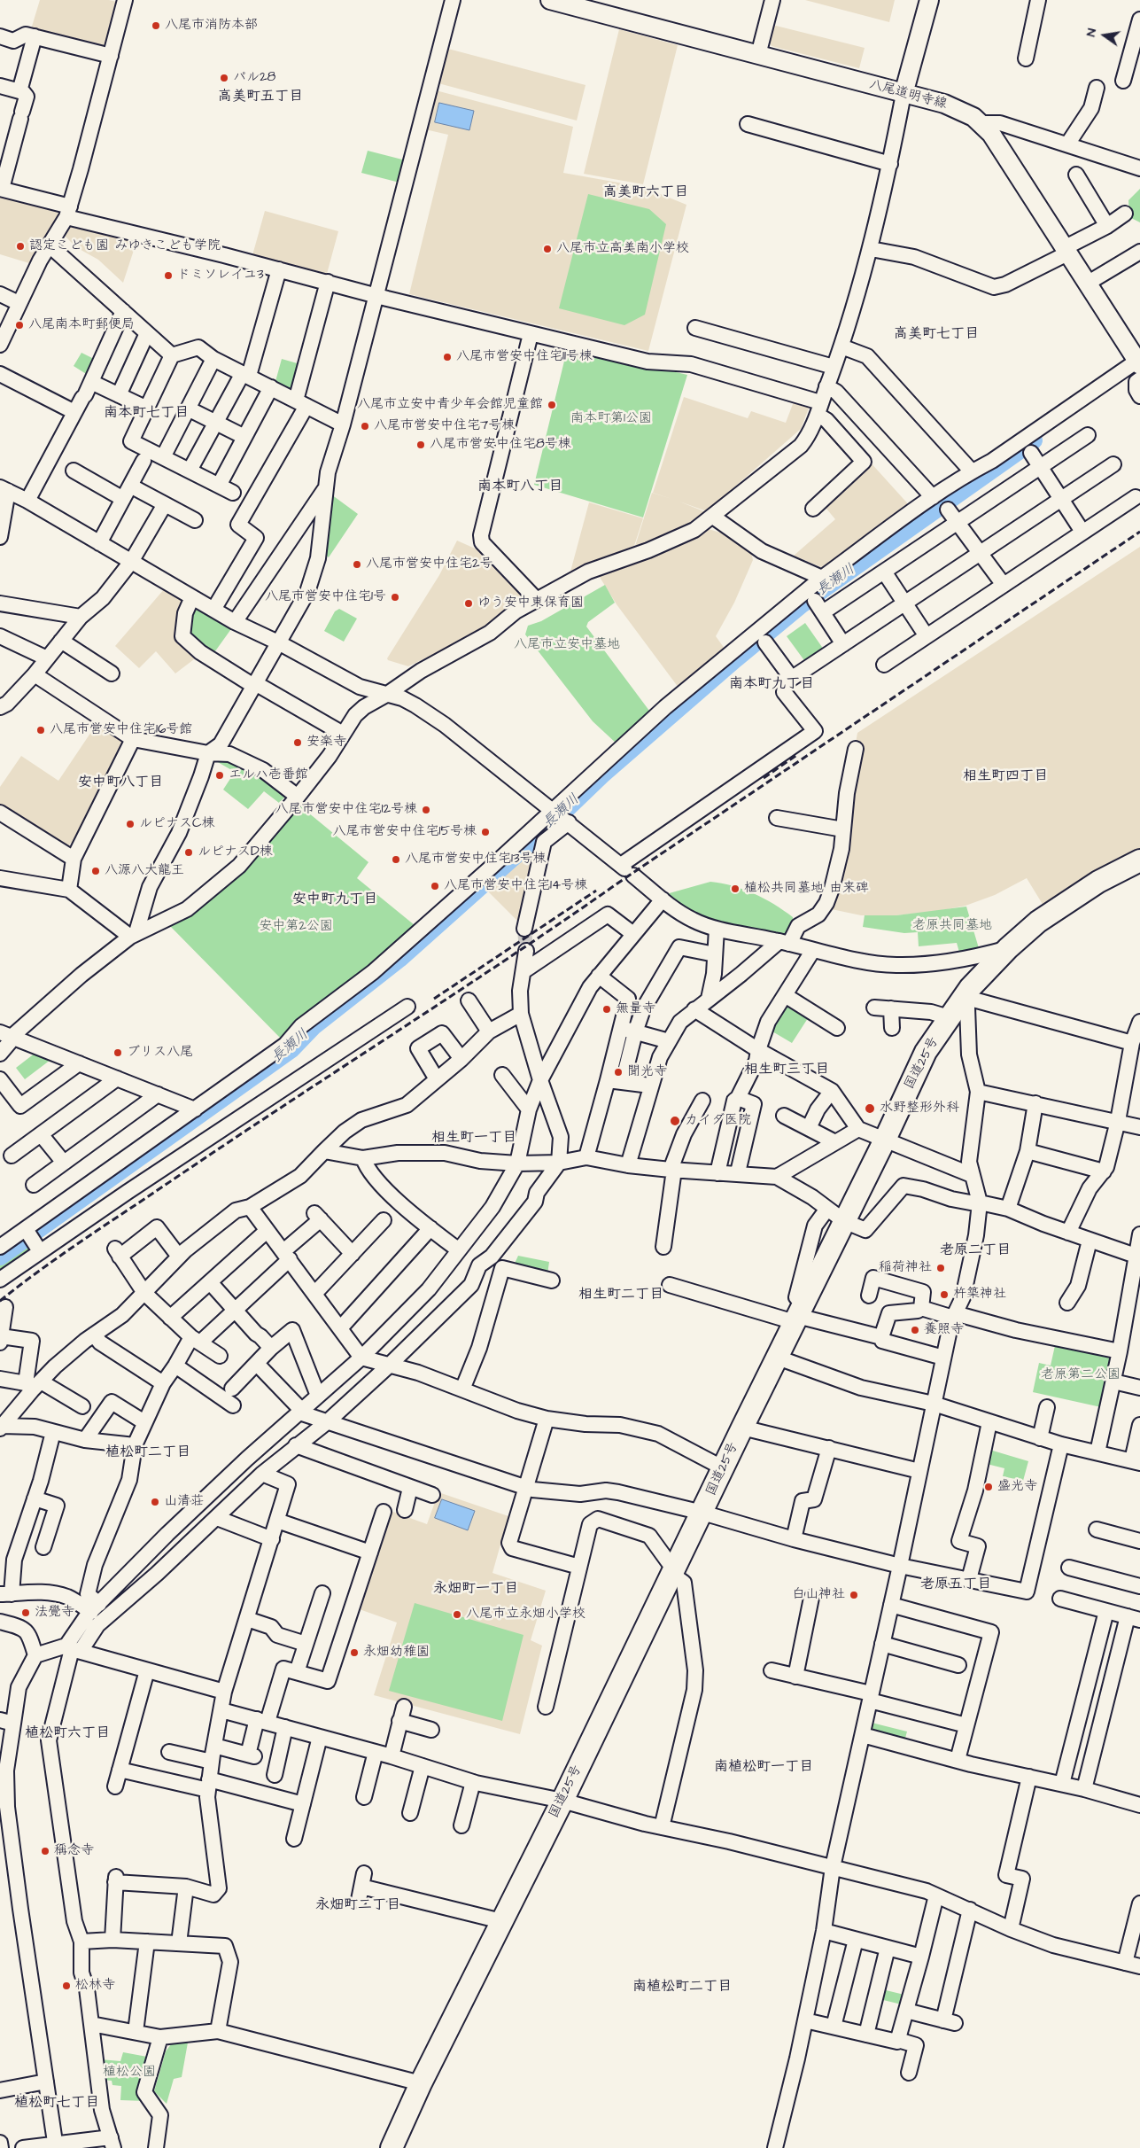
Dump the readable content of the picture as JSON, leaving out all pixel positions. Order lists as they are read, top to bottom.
{
  "streets": {
    "highway": ["国道25号"],
    "main road": ["八尾道明寺線"]
  },
  "districts": [
    "高美町五丁目",
    "高美町六丁目",
    "高美町七丁目",
    "南本町七丁目",
    "南本町八丁目",
    "南本町九丁目",
    "相生町四丁目",
    "安中町八丁目",
    "安中町九丁目",
    "相生町三丁目",
    "相生町一丁目",
    "老原二丁目",
    "相生町二丁目",
    "植松町二丁目",
    "老原五丁目",
    "永畑町一丁目",
    "植松町六丁目",
    "南植松町一丁目",
    "永畑町二丁目",
    "南植松町二丁目",
    "植松町七丁目"
  ],
  "water": ["長瀬川"],
  "parks": [
    "南本町第1公園",
    "八尾市立安中墓地",
    "老原共同墓地",
    "安中第2公園",
    "老原第二公園",
    "植松公園"
  ],
  "places": [
    "八尾市消防本部",
    "パル28",
    "認定こども園 みゆきこども学院",
    "八尾市立高美南小学校",
    "ドミソレイユ3",
    "八尾南本町郵便局",
    "八尾市営安中住宅11号棟",
    "八尾市立安中青少年会館児童館",
    "八尾市営安中住宅7号棟",
    "八尾市営安中住宅8号棟",
    "八尾市営安中住宅2号",
    "八尾市営安中住宅1号",
    "ゆう安中東保育園",
    "八尾市営安中住宅16号館",
    "安楽寺",
    "エルハ壱番館",
    "八尾市営安中住宅12号棟",
    "ルピナスC棟",
    "八尾市営安中住宅15号棟",
    "ルピナスD棟",
    "八尾市営安中住宅13号棟",
    "八源八大龍王",
    "八尾市営安中住宅14号棟",
    "植松共同墓地 由来碑",
    "無量寺",
    "ブリス八尾",
    "聞光寺",
    "水野整形外科",
    "カイダ医院",
    "稲荷神社",
    "杵築神社",
    "養照寺",
    "盛光寺",
    "山清荘",
    "白山神社",
    "法覺寺",
    "八尾市立永畑小学校",
    "永畑幼稚園",
    "稱念寺",
    "松林寺"
  ],
  "north": "left"
}
